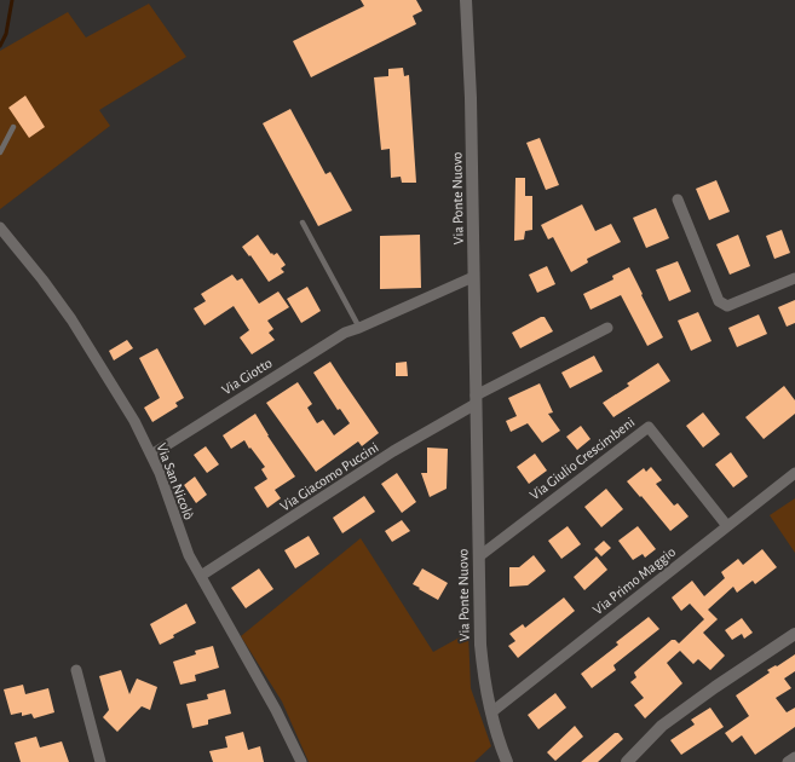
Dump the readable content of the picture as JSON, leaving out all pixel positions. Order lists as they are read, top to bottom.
{
  "streets": {
    "main road": ["Via Ponte Nuovo"],
    "street": [
      "Via Giotto",
      "Via Giulio Crescimbeni",
      "Via Giacomo Puccini",
      "Via San Nicolò",
      "Via Primo Maggio"
    ]
  },
  "crossings": [
    ["Via Ponte Nuovo", "Via Giotto"],
    ["Via Ponte Nuovo", "Via Giulio Crescimbeni"],
    ["Via Ponte Nuovo", "Via Giacomo Puccini"],
    ["Via Ponte Nuovo", "Via Primo Maggio"],
    ["Via Giotto", "Via San Nicolò"],
    ["Via Giulio Crescimbeni", "Via Primo Maggio"],
    ["Via Giacomo Puccini", "Via San Nicolò"]
  ]
}
